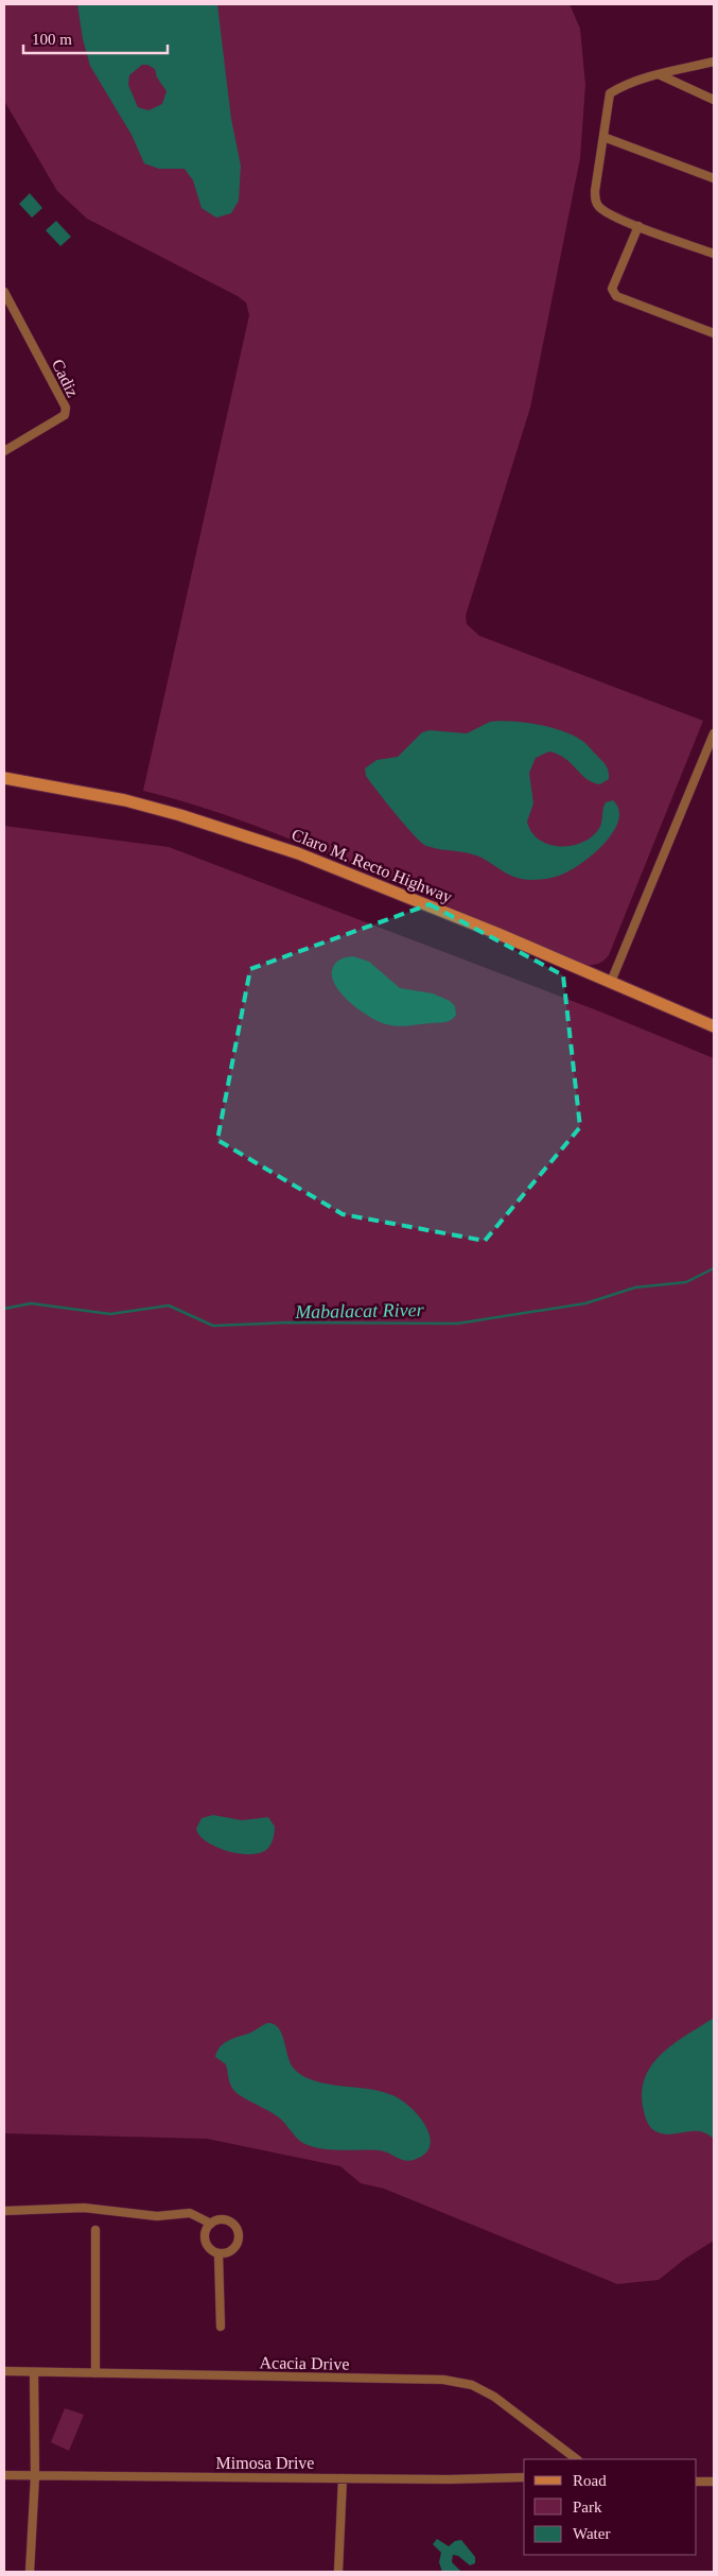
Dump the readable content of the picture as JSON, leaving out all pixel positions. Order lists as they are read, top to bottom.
{
  "streets": {
    "main road": ["Claro M. Recto Highway"],
    "street": ["Cadiz", "Acacia Drive", "Mimosa Drive"]
  },
  "water": ["Mabalacat River"],
  "legend": ["Road", "Park", "Water"],
  "scale_bar": "100 m"
}
